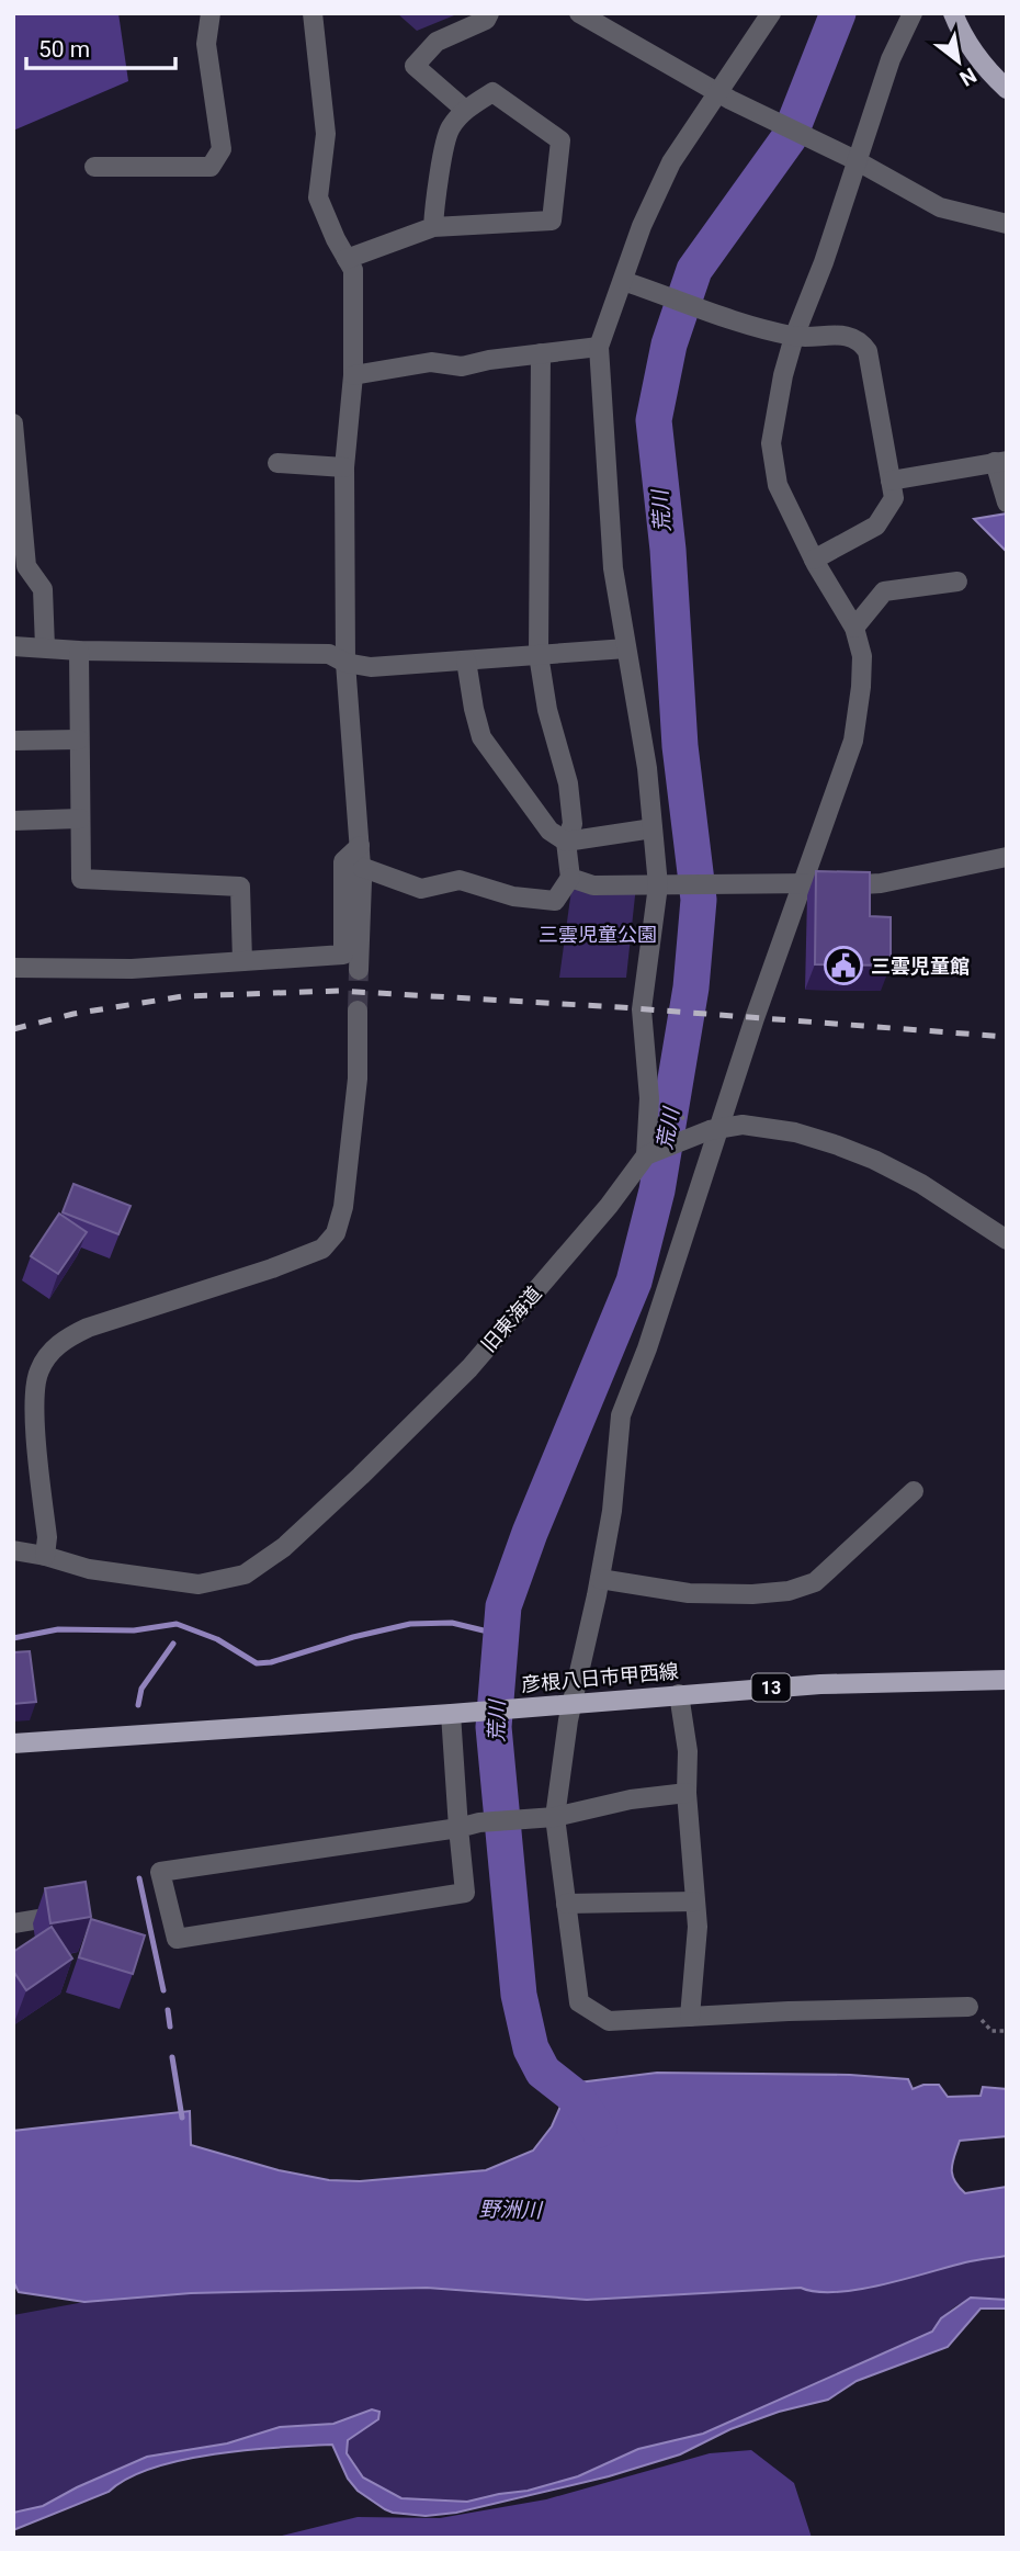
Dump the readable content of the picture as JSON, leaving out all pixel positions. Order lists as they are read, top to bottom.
{
  "streets": {
    "main road": ["彦根八日市甲西線", "13"],
    "street": ["旧東海道"]
  },
  "water": ["荒川", "野洲川"],
  "parks": ["三雲児童公園"],
  "places": {
    "public building": ["三雲児童館"]
  },
  "scale_bar": "50 m",
  "north": "bottom right"
}
